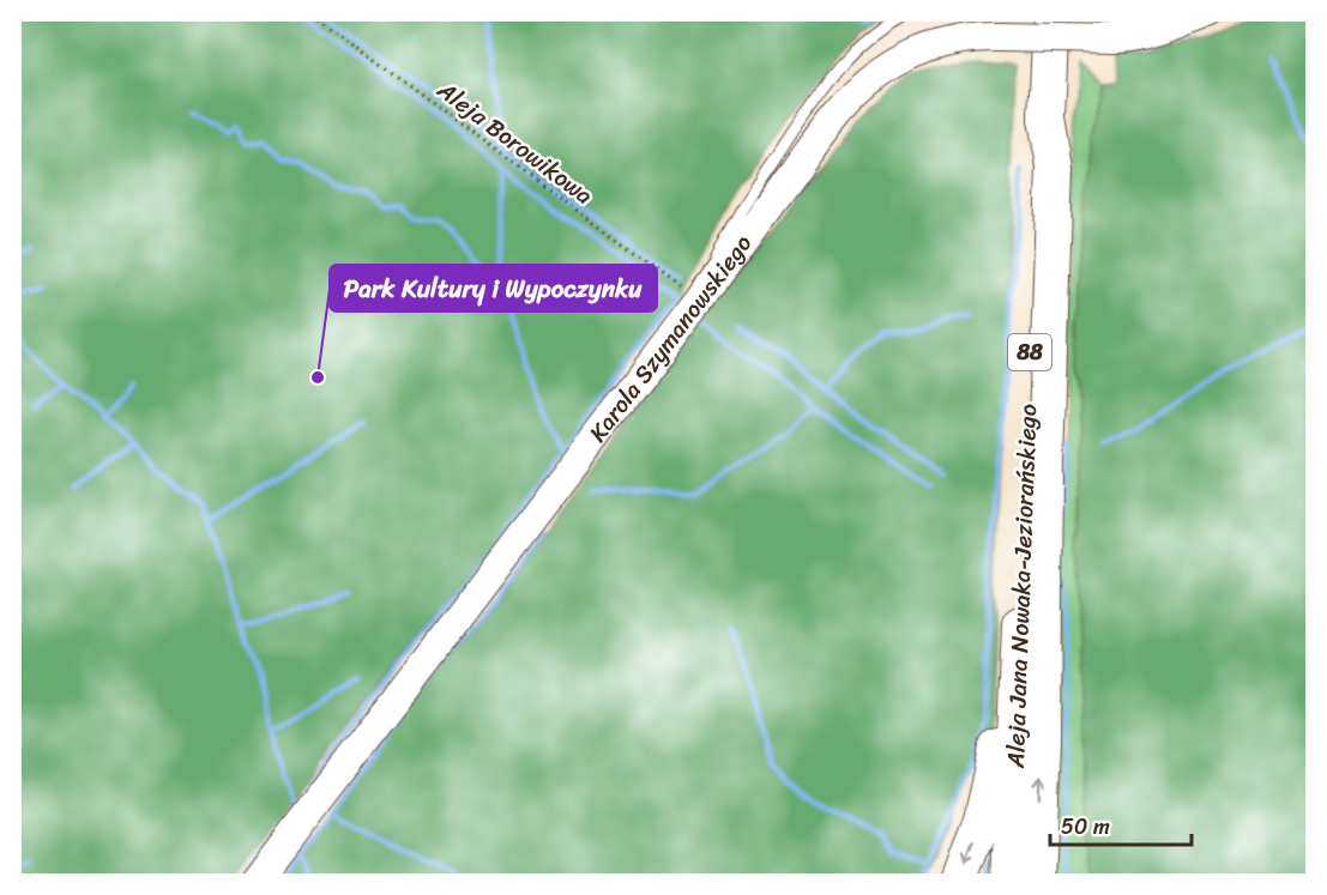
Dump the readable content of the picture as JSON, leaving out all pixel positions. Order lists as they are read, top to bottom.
{
  "streets": {
    "main road": ["88", "Aleja Jana Nowaka-Jeziorańskiego"],
    "street": ["Karola Szymanowskiego"],
    "path": ["Aleja Borowikowa"]
  },
  "crossings": [
    ["Aleja Borowikowa", "Karola Szymanowskiego"]
  ],
  "places": ["Park Kultury i Wypoczynku"],
  "scale_bar": "50 m"
}
